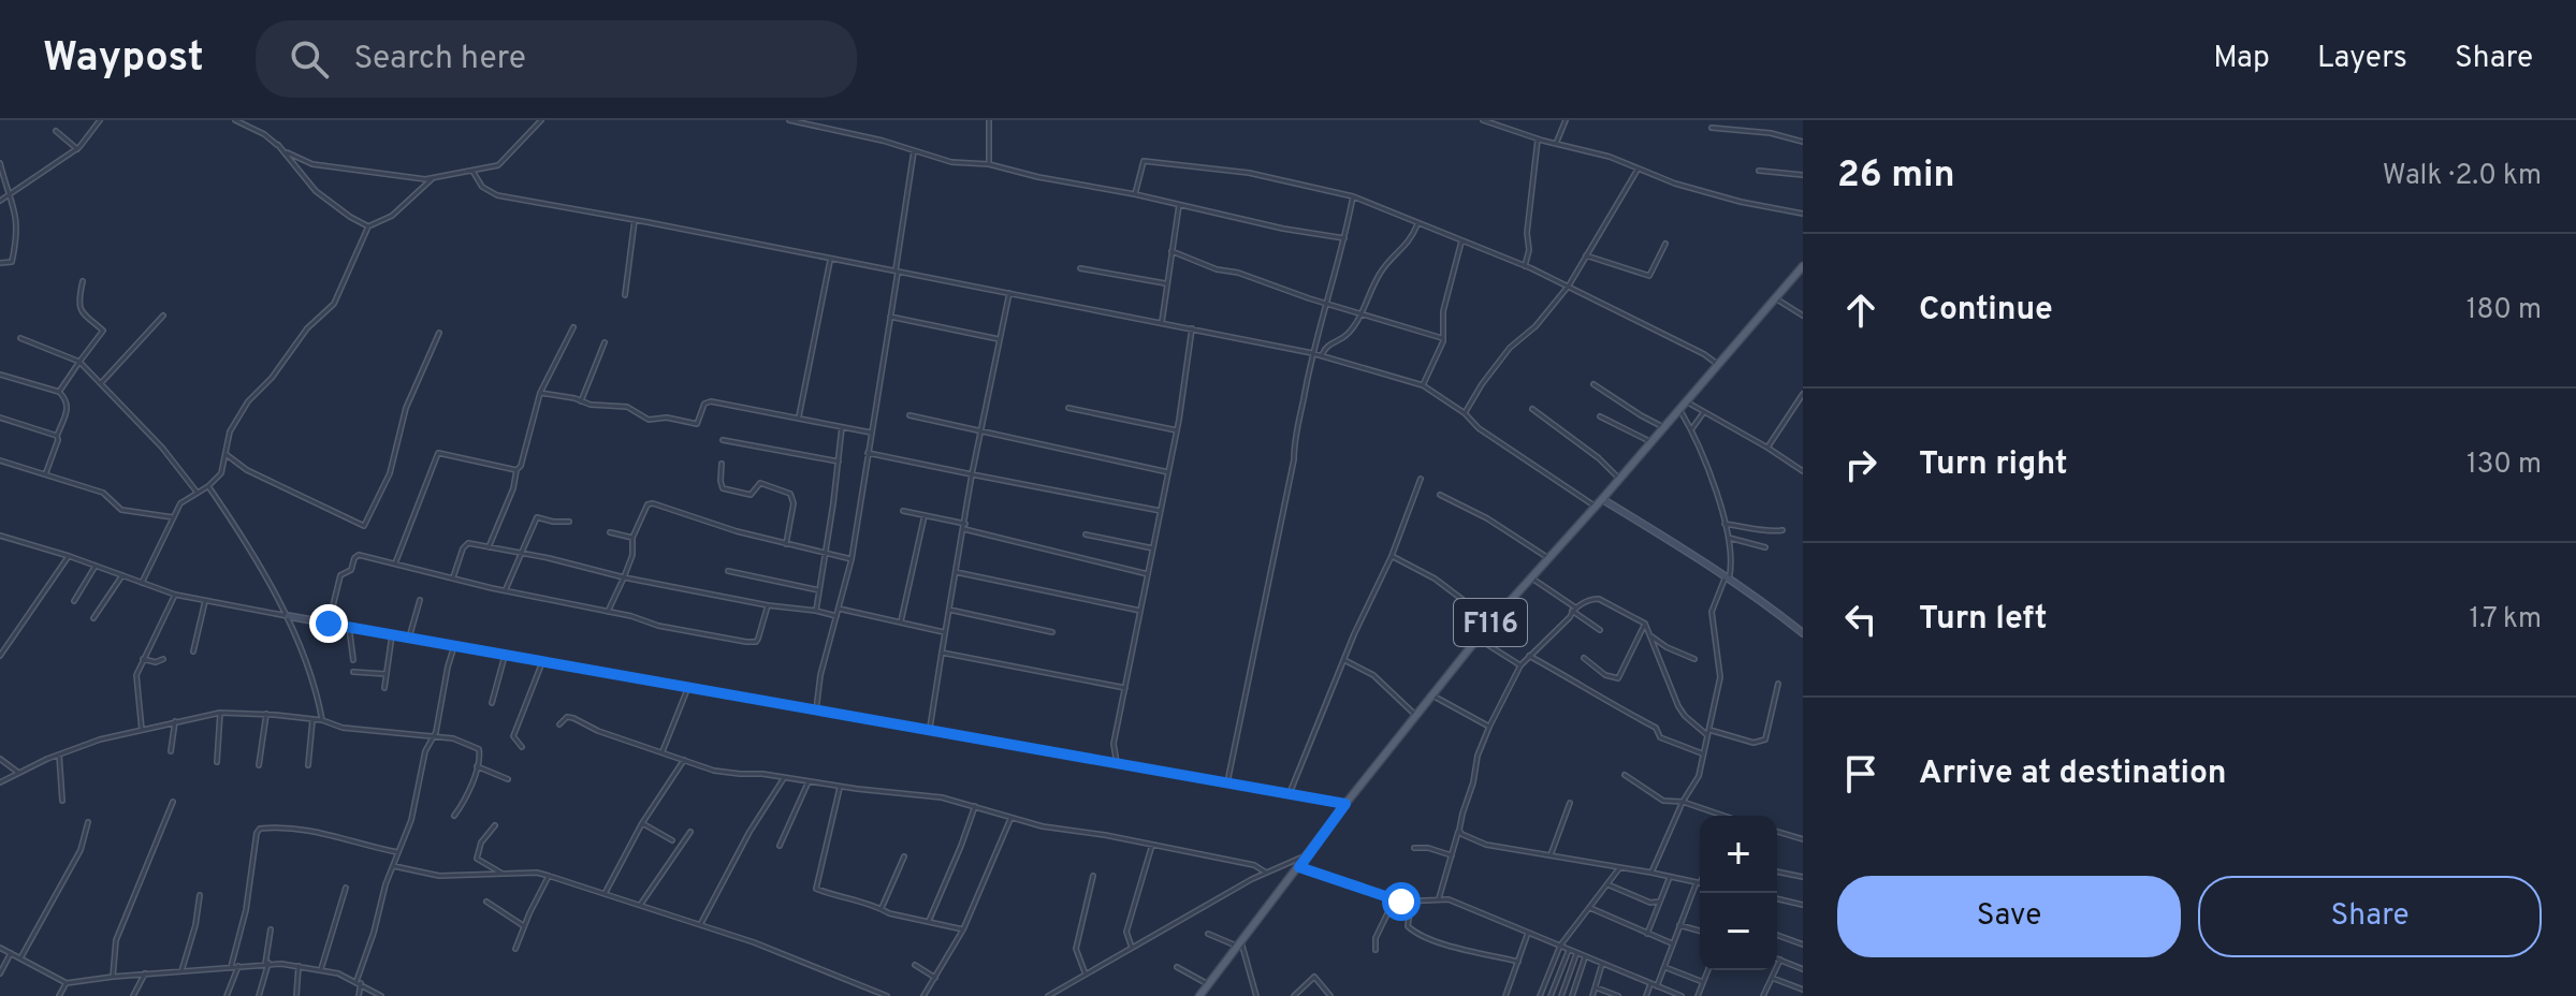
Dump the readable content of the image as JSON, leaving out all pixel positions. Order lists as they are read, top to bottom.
{
  "streets": {
    "main road": ["F116"]
  },
  "page": {
    "header": "Waypost",
    "search": "Search here",
    "nav": ["Map", "Layers", "Share"],
    "heading": ["26 min", "Walk · 2.0 km"],
    "list": [
      ["Continue", "180 m"],
      ["Turn right", "130 m"],
      ["Turn left", "1.7 km"],
      "Arrive at destination"
    ],
    "map_buttons": ["+", "−"],
    "buttons": ["Save", "Share"]
  }
}
